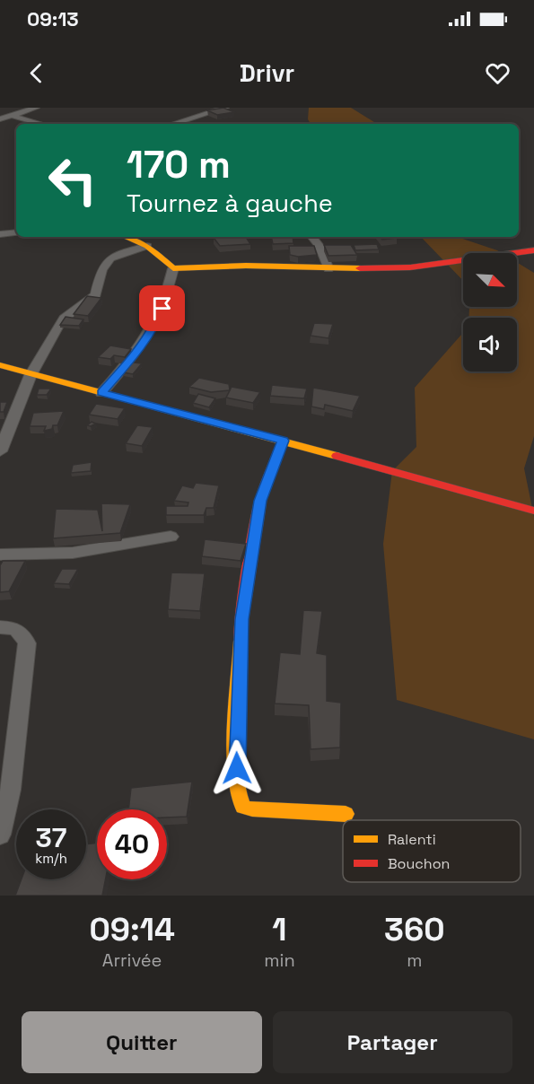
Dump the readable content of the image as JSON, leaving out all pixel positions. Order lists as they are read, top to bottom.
{
  "legend": ["Ralenti", "Bouchon"],
  "north": "bottom right",
  "page": {
    "status": "09:13",
    "header": "Drivr",
    "turn": ["170 m", "Tournez à gauche"],
    "speed": "37 km/h",
    "limit": "40",
    "eta": [
      "09:14",
      "Arrivée",
      "1",
      "min",
      "360",
      "m"
    ],
    "buttons": ["Quitter", "Partager"]
  }
}
